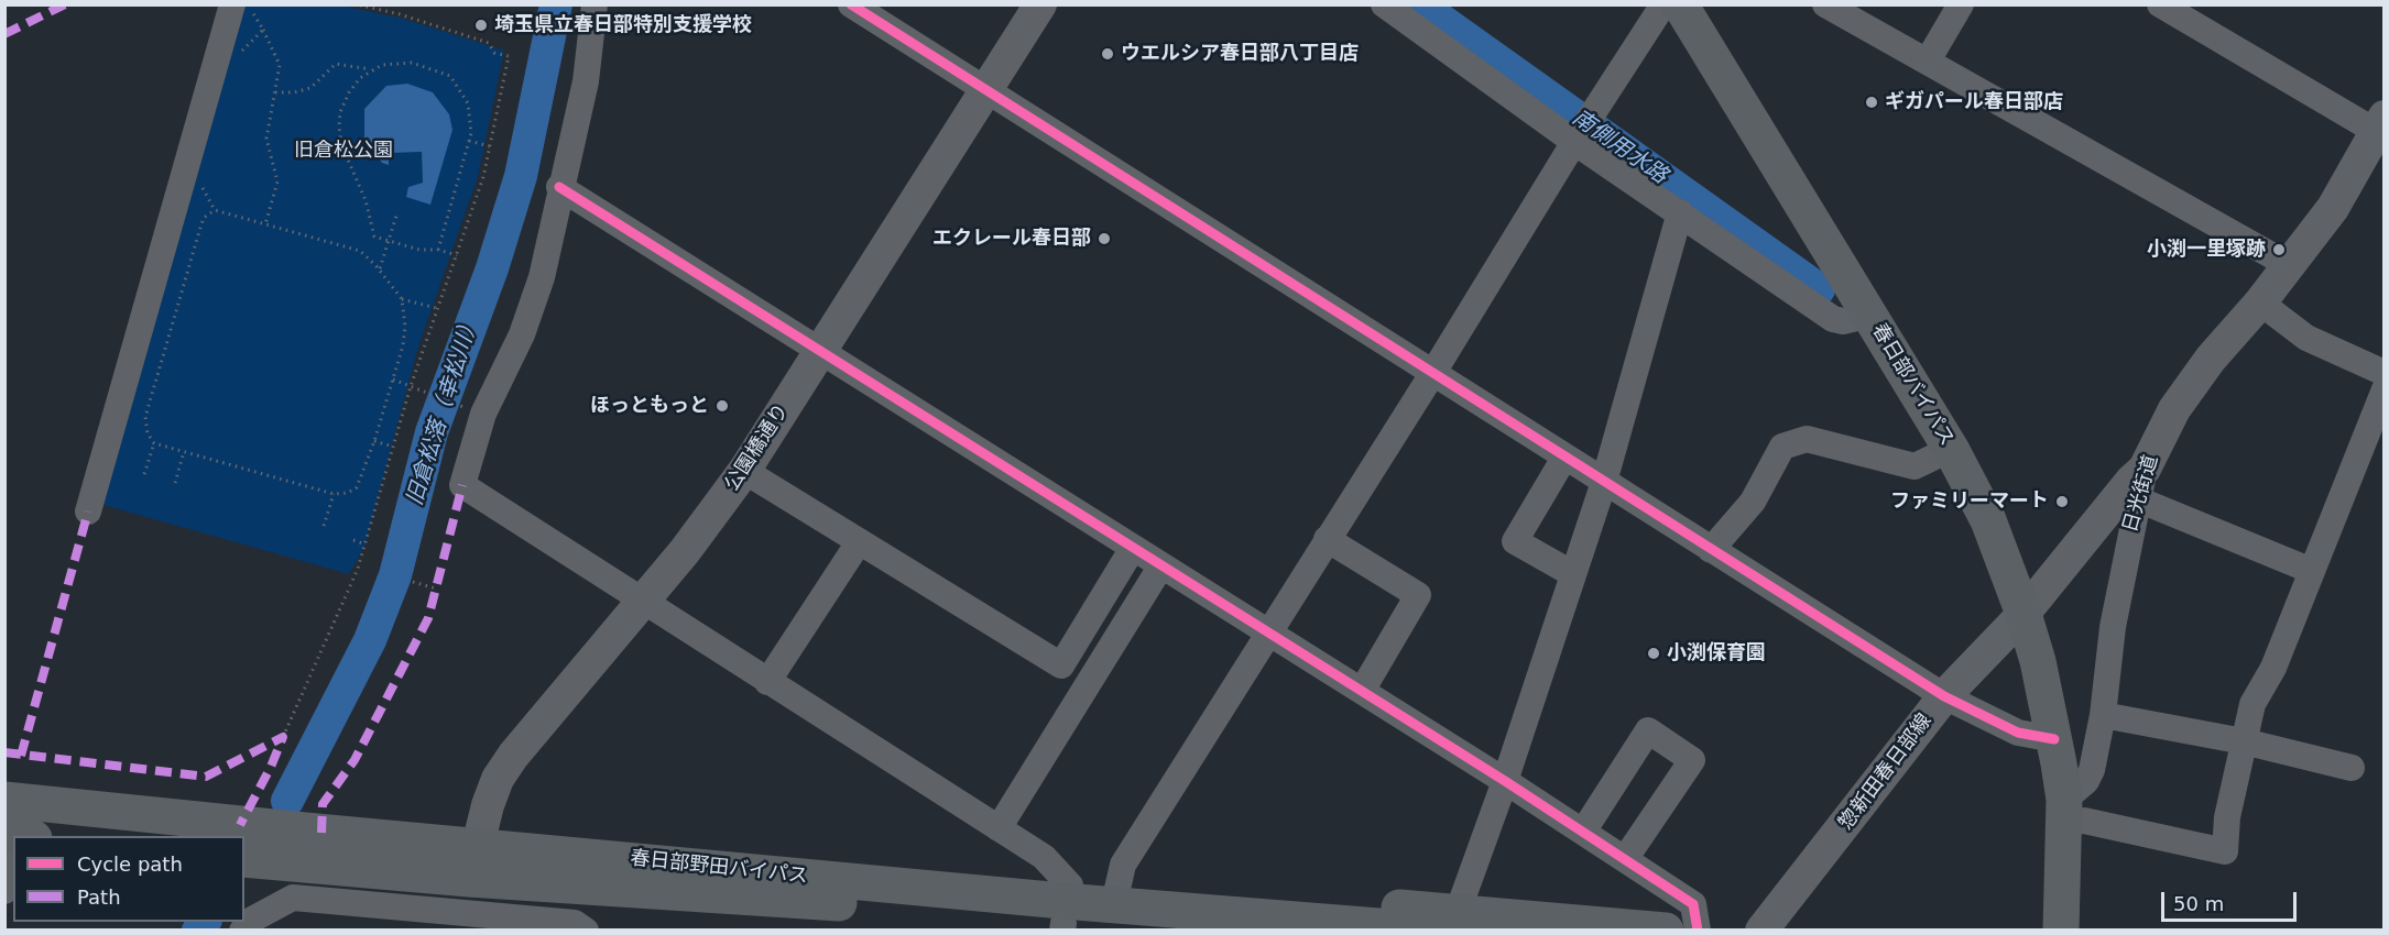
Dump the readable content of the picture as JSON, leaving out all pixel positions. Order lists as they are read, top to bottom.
{
  "streets": {
    "highway": ["春日部バイパス", "春日部野田バイパス"],
    "main road": ["公園橋通り", "日光街道", "惣新田春日部線"]
  },
  "crossings": [
    ["春日部バイパス", "日光街道"],
    ["春日部バイパス", "惣新田春日部線"],
    ["公園橋通り", "春日部野田バイパス"],
    ["日光街道", "惣新田春日部線"]
  ],
  "water": ["南側用水路", "旧倉松落（幸松川）"],
  "parks": ["旧倉松公園"],
  "places": [
    "埼玉県立春日部特別支援学校",
    "ウエルシア春日部八丁目店",
    "ギガパール春日部店",
    "エクレール春日部",
    "小渕一里塚跡",
    "ほっともっと",
    "ファミリーマート",
    "小渕保育園"
  ],
  "legend": ["Cycle path", "Path"],
  "scale_bar": "50 m"
}
